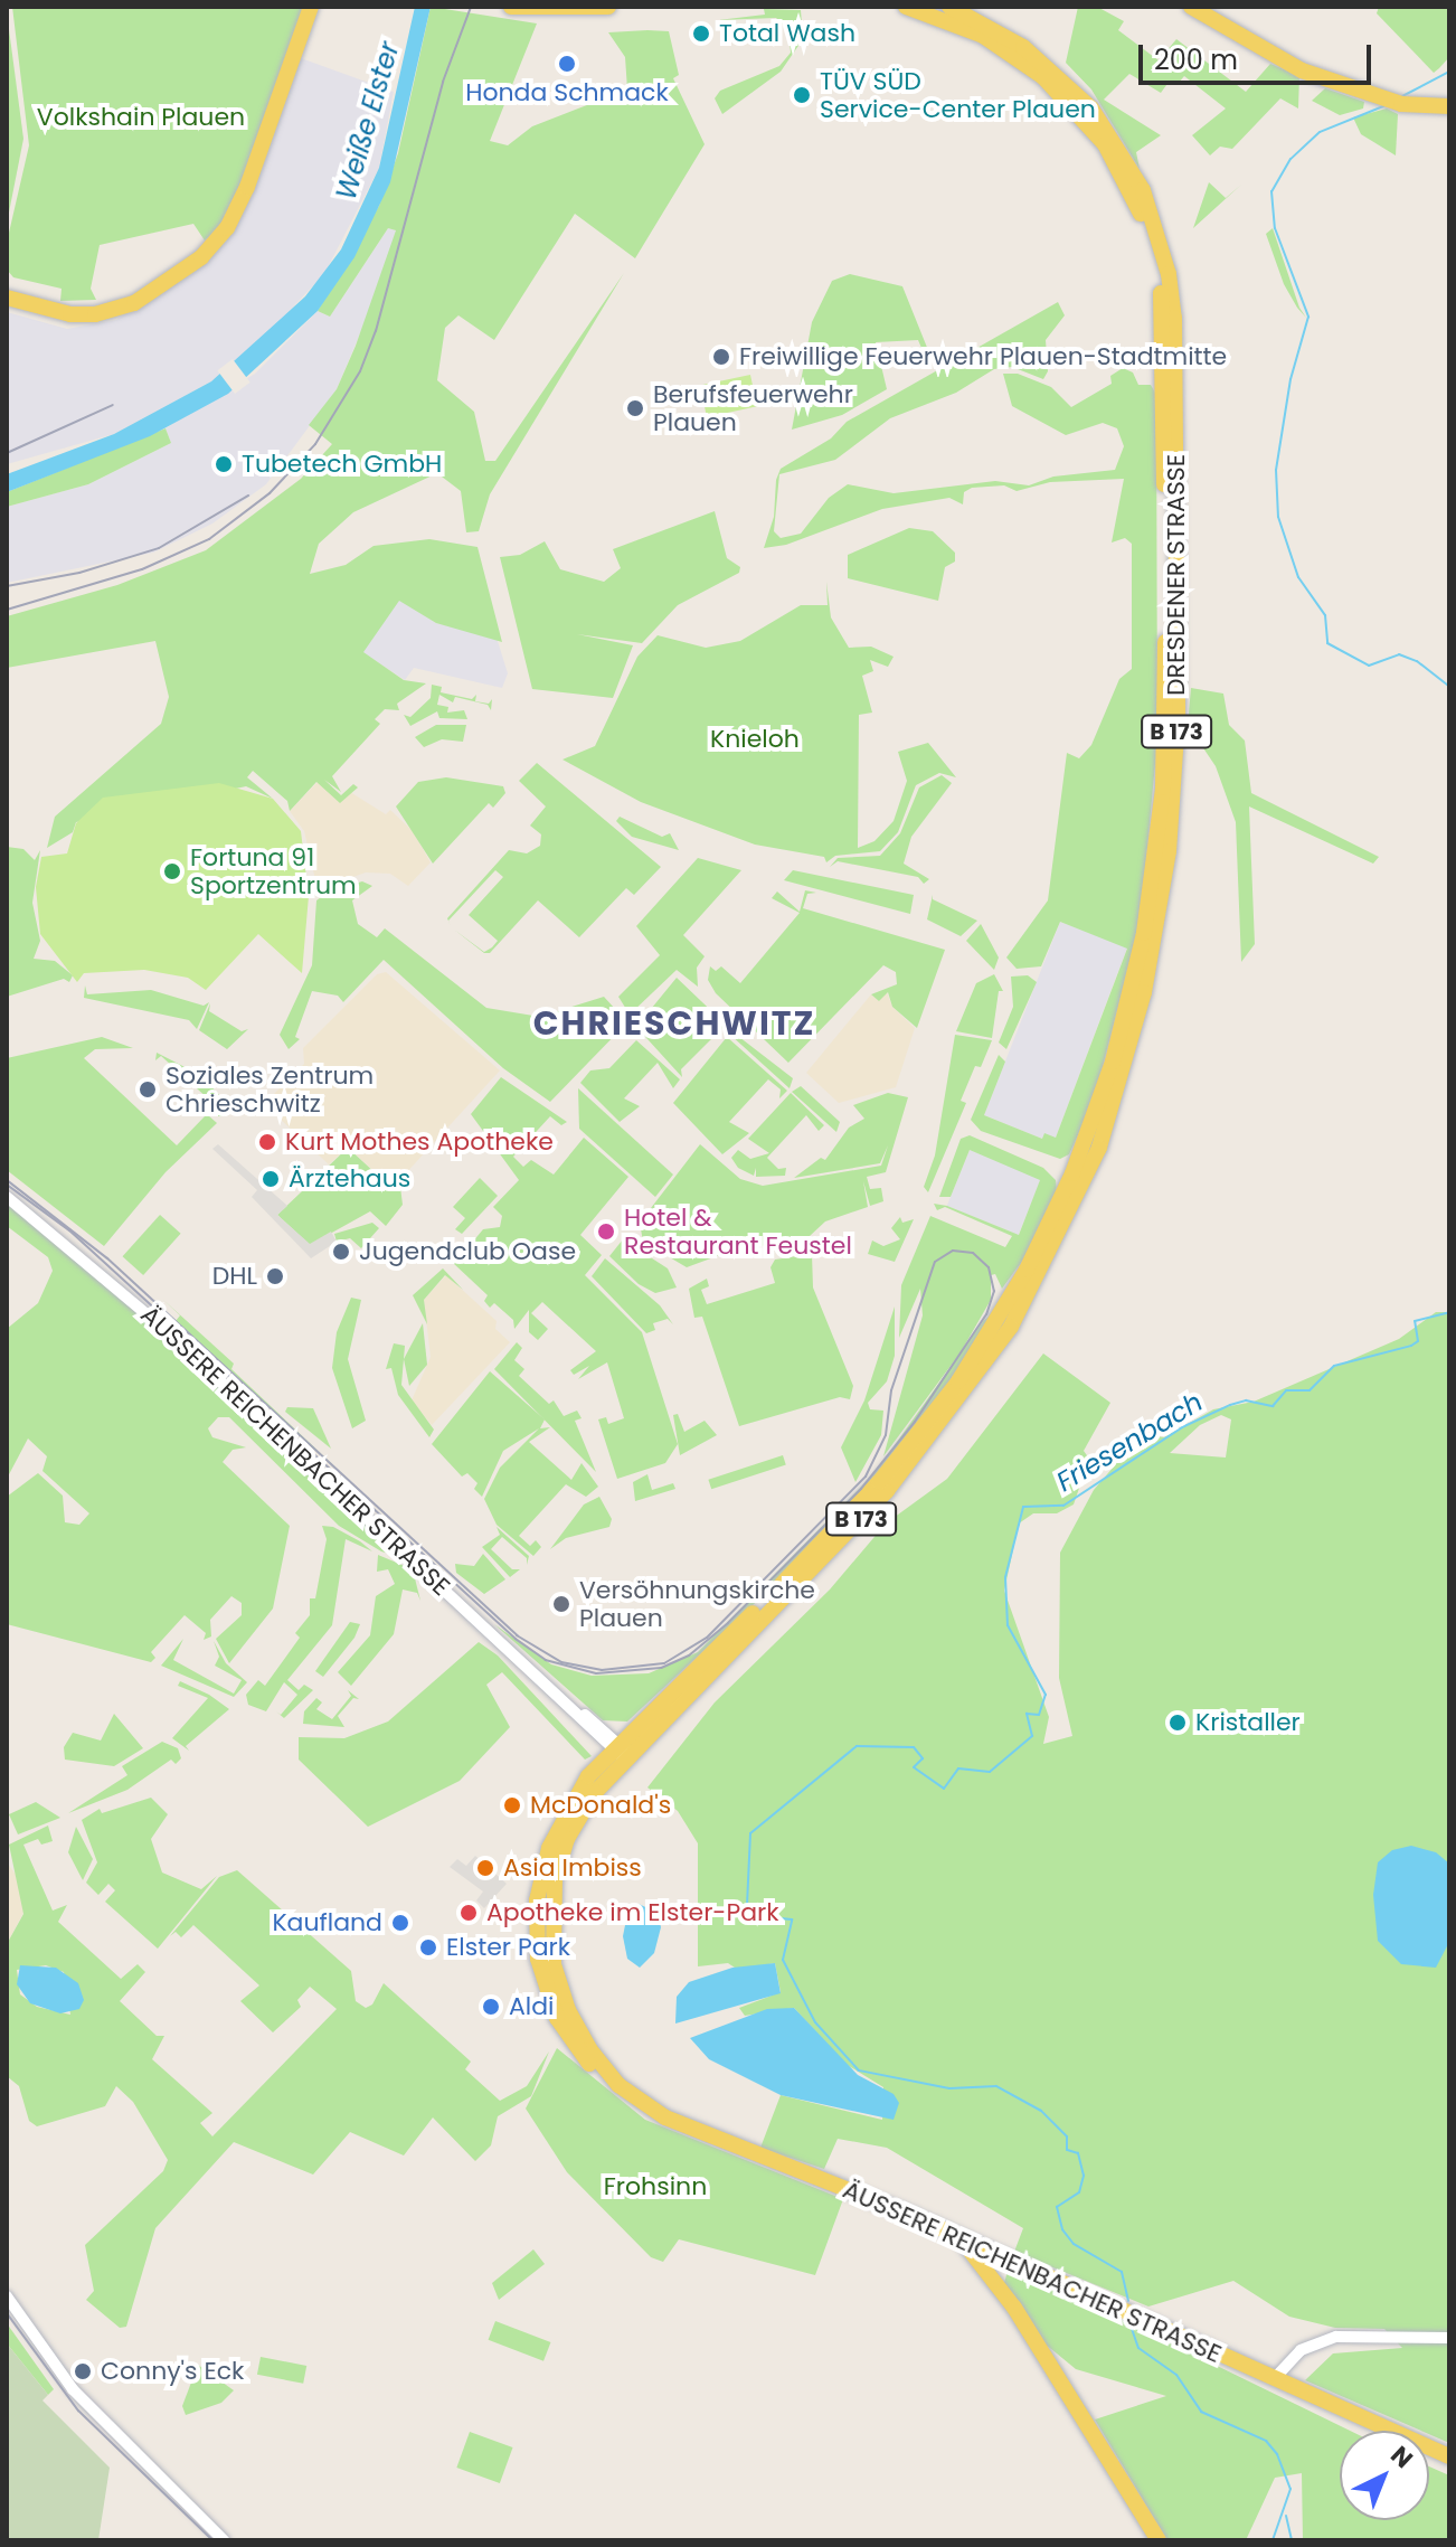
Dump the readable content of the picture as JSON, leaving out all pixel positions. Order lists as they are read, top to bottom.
{
  "streets": {
    "main road": ["B 173", "ÄUSSERE REICHENBACHER STRASSE"]
  },
  "crossings": [
    ["B 173", "ÄUSSERE REICHENBACHER STRASSE"]
  ],
  "districts": ["CHRIESCHWITZ"],
  "water": ["Weiße Elster", "Friesenbach"],
  "parks": ["Volkshain Plauen", "Knieloh", "Frohsinn"],
  "places": [
    "Total Wash",
    "Honda Schmack",
    "TÜV SÜD Service-Center Plauen",
    "Freiwillige Feuerwehr Plauen-Stadtmitte",
    "Berufsfeuerwehr Plauen",
    "Tubetech GmbH",
    "Fortuna 91 Sportzentrum",
    "Soziales Zentrum Chrieschwitz",
    "Kurt Mothes Apotheke",
    "Ärztehaus",
    "Hotel & Restaurant Feustel",
    "Jugendclub Oase",
    "DHL",
    "Versöhnungskirche Plauen",
    "Kristaller",
    "McDonald's",
    "Asia Imbiss",
    "Apotheke im Elster-Park",
    "Kaufland",
    "Elster Park",
    "Aldi",
    "Conny's Eck"
  ],
  "scale_bar": "200 m",
  "north": "top right"
}
